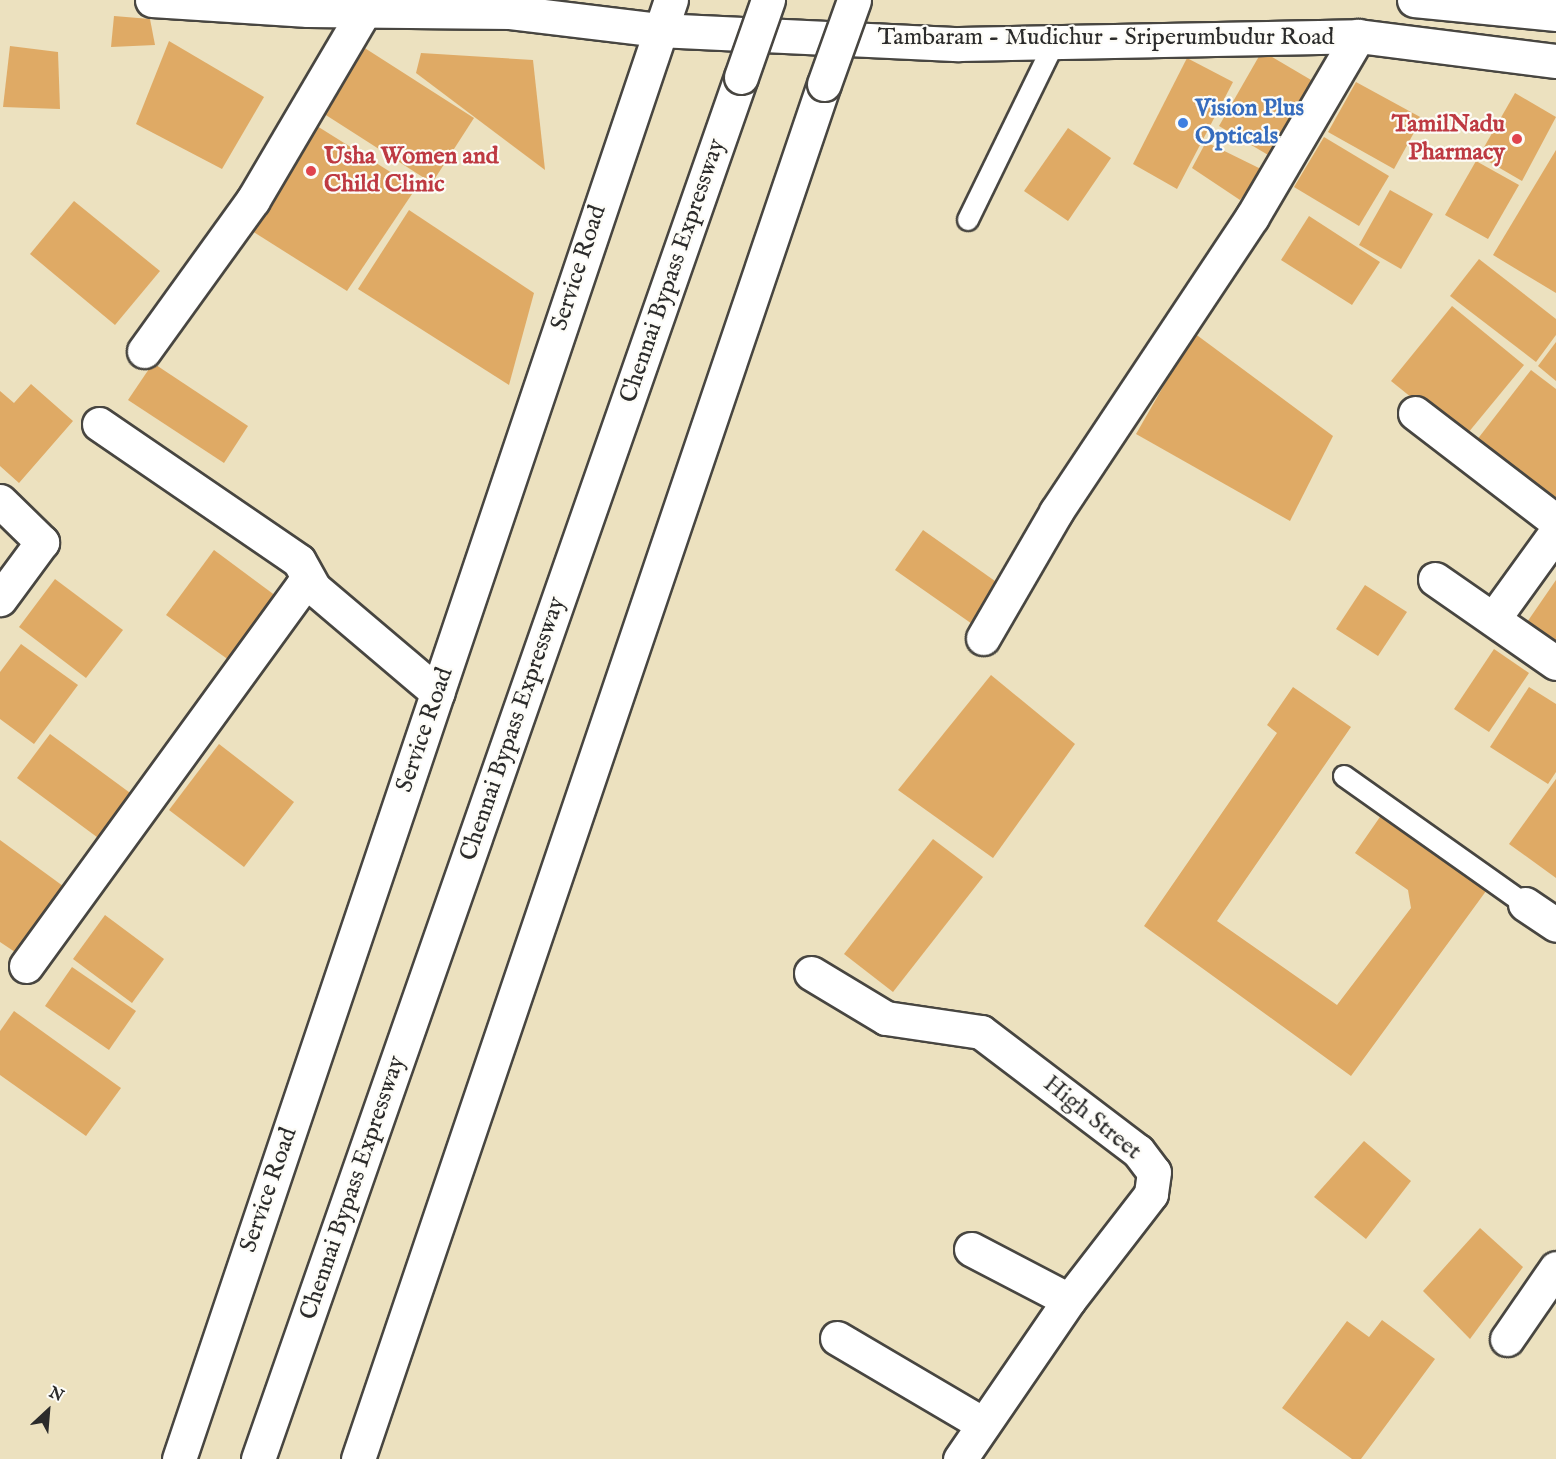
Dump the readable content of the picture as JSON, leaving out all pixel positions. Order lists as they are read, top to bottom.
{
  "streets": {
    "main road": [
      "Tambaram - Mudichur - Sriperumbudur Road",
      "Service Road",
      "Chennai Bypass Expressway",
      "High Street"
    ]
  },
  "crossings": [
    ["Tambaram - Mudichur - Sriperumbudur Road", "Service Road"]
  ],
  "places": ["Vision Plus Opticals", "TamilNadu Pharmacy", "Usha Women and Child Clinic"],
  "north": "top right"
}
